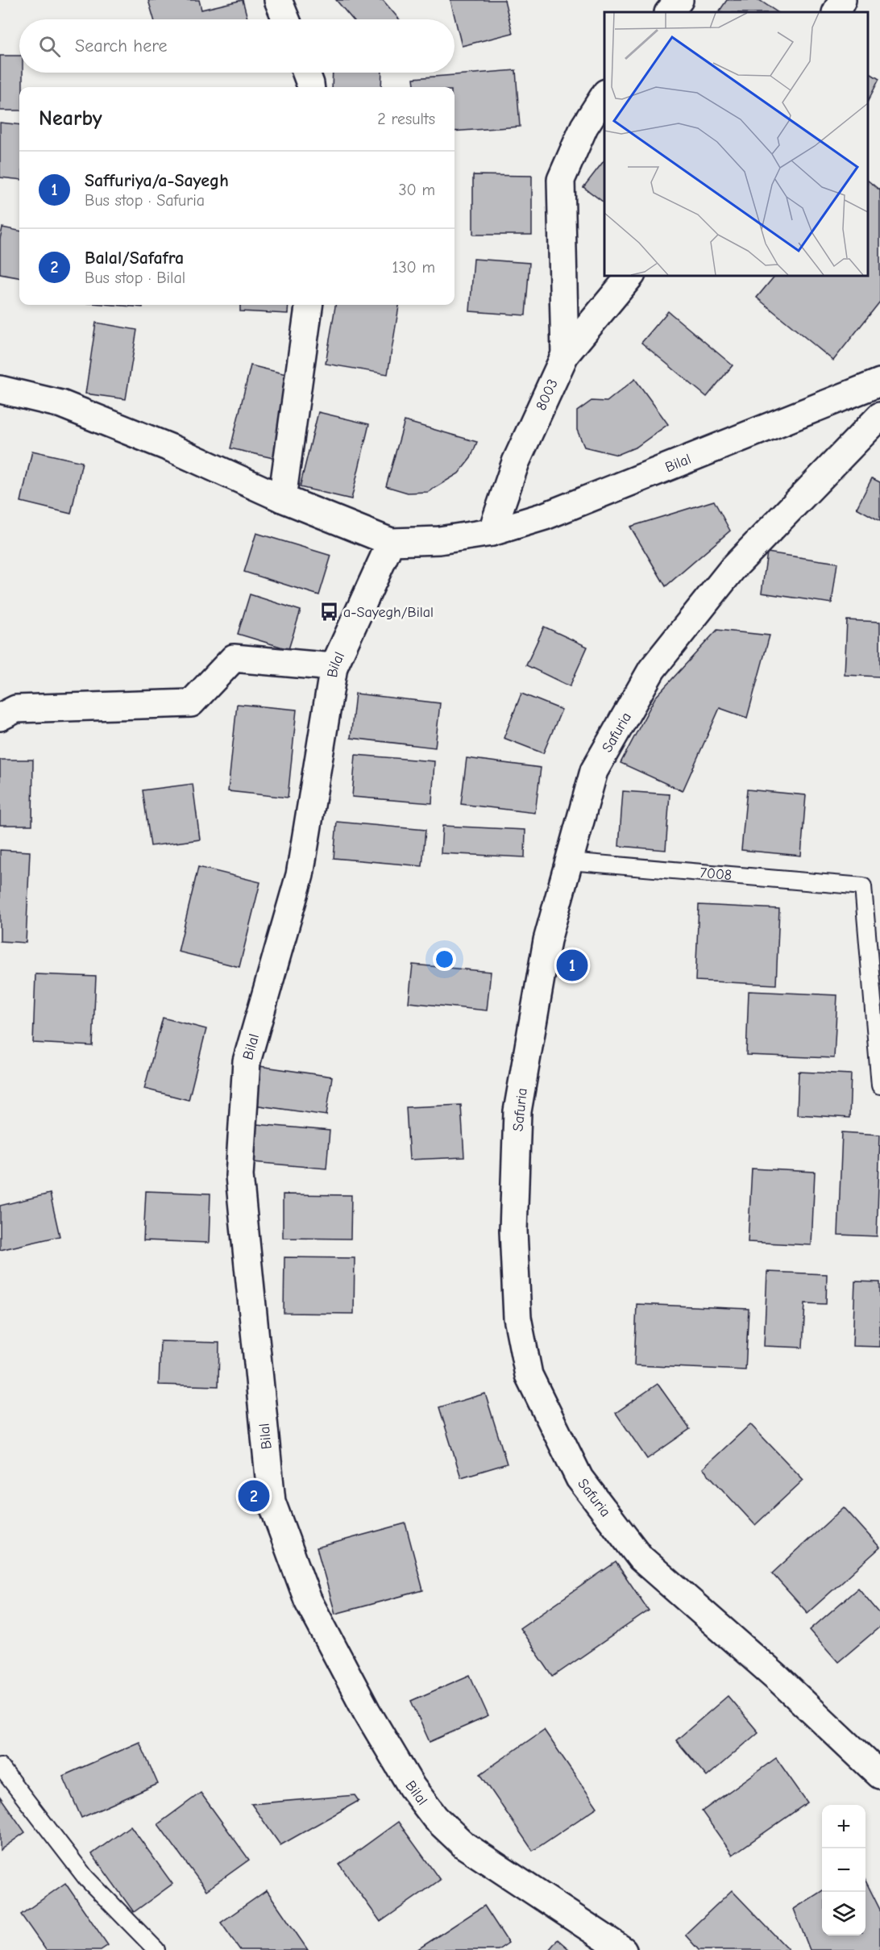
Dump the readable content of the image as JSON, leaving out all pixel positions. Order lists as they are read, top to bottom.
{
  "streets": {
    "street": ["8003", "Bilal", "Safuria"],
    "lane": ["7008"]
  },
  "crossings": [
    ["8003", "Bilal"],
    ["Safuria", "7008"]
  ],
  "places": {
    "bus stop": ["a-Sayegh/Bilal"]
  },
  "page": {
    "search": "Search here",
    "heading": ["Nearby", "2 results"],
    "list": [
      {
        "mark": "1",
        "name": "Saffuriya/a-Sayegh",
        "note": "Bus stop · Safuria",
        "value": "30 m"
      },
      {
        "mark": "2",
        "name": "Balal/Safafra",
        "note": "Bus stop · Bilal",
        "value": "130 m"
      }
    ],
    "pins": ["1", "2"],
    "map_buttons": ["+", "−"]
  }
}
